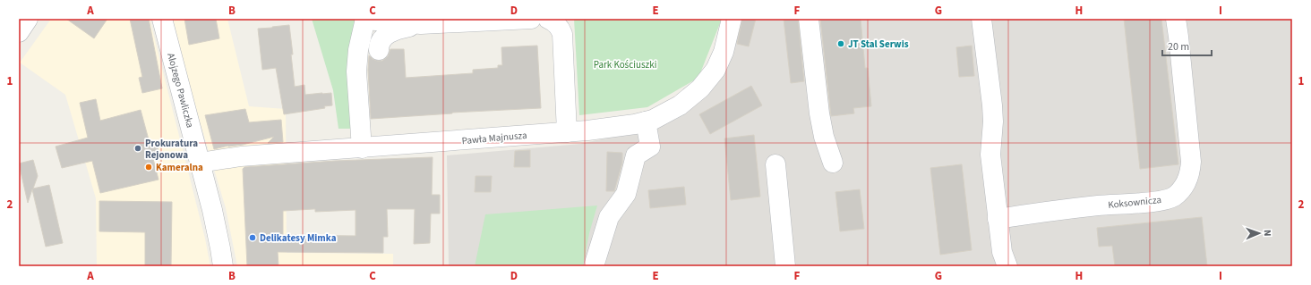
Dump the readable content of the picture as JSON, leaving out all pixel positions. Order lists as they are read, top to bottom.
{
  "streets": {
    "street": ["Alojzego Pawliczka", "Pawła Majnusza", "Koksownicza"]
  },
  "crossings": [
    ["Alojzego Pawliczka", "Pawła Majnusza"]
  ],
  "parks": ["Park Kościuszki"],
  "places": [
    "JT Stal Serwis",
    "Prokuratura Rejonowa",
    "Kameralna",
    "Delikatesy Mimka"
  ],
  "scale_bar": "20 m",
  "north": "right",
  "grid": {
    "columns": [
      "A",
      "B",
      "C",
      "D",
      "E",
      "F",
      "G",
      "H",
      "I"
    ],
    "rows": ["1", "2"]
  }
}
